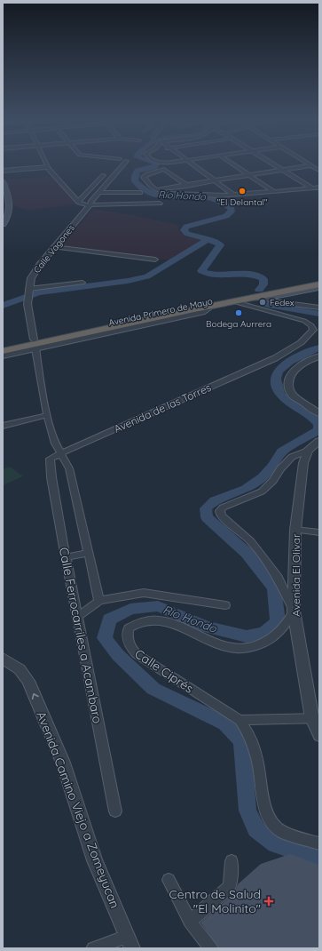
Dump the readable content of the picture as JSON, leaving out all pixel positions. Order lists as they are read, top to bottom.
{
  "streets": {
    "highway": ["Avenida Primero de Mayo"],
    "street": [
      "Calle Vagones",
      "Avenida de las Torres",
      "Avenida El Olivar",
      "Calle Ferrocarriles a Acambaro",
      "Calle Ciprés",
      "Avenida Camino Viejo a Zomeyucan"
    ]
  },
  "crossings": [
    ["Calle Vagones", "Avenida Primero de Mayo"],
    ["Calle Vagones", "Avenida de las Torres"],
    ["Calle Vagones", "Calle Ferrocarriles a Acambaro"],
    ["Avenida Primero de Mayo", "Avenida de las Torres"],
    ["Avenida de las Torres", "Calle Ferrocarriles a Acambaro"],
    ["Avenida El Olivar", "Calle Ciprés"]
  ],
  "one_way": ["Avenida Camino Viejo a Zomeyucan"],
  "water": ["Río Hondo"],
  "places": {
    "other": ["\"El Delantal\"", "Fedex", "Bodega Aurrera"],
    "health": ["Centro de Salud \"El Molinito\""]
  }
}
